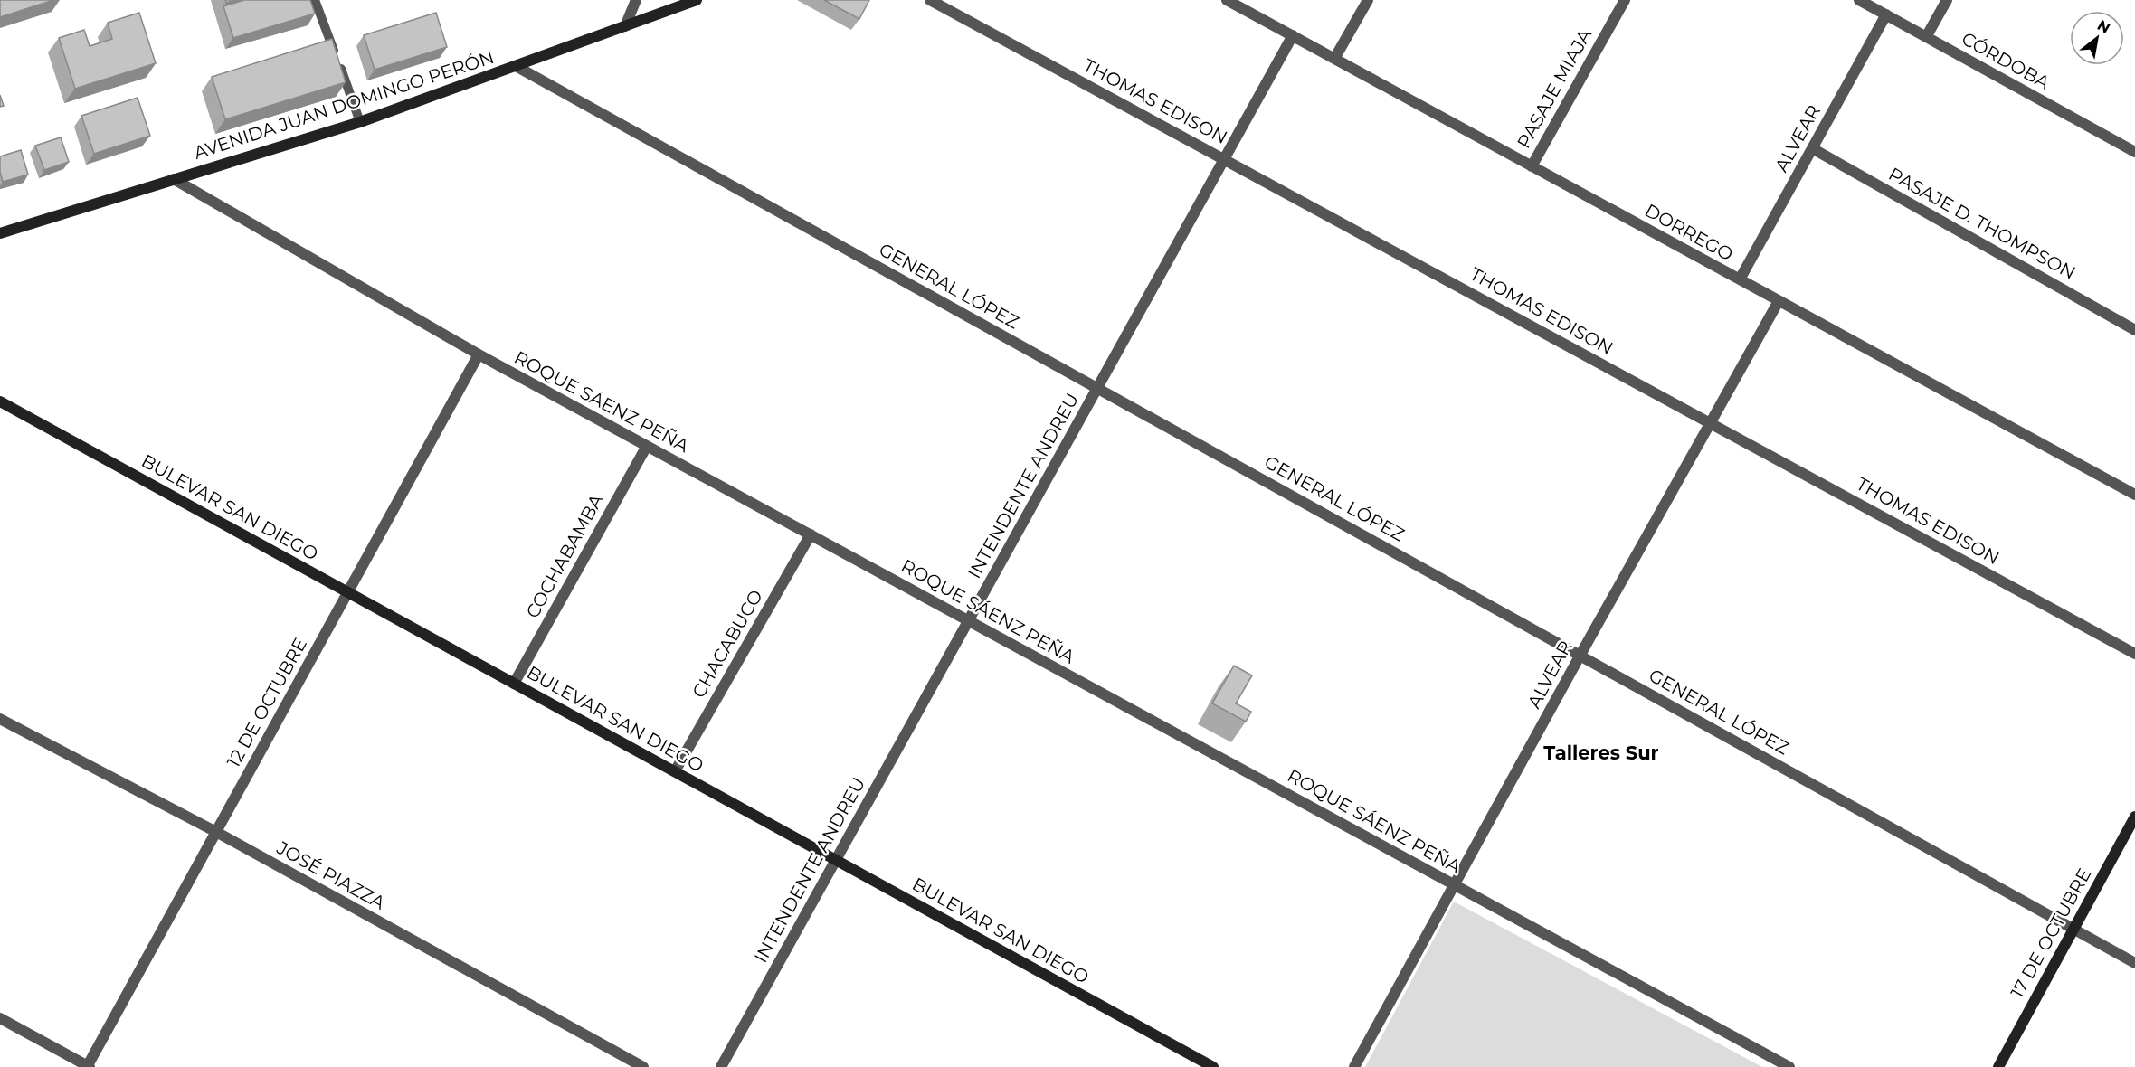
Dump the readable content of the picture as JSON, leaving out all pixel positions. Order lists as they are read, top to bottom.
{
  "streets": {
    "street": [
      "CÓRDOBA",
      "PASAJE MIAJA",
      "THOMAS EDISON",
      "AVENIDA JUAN DOMINGO PERÓN",
      "ALVEAR",
      "PASAJE D. THOMPSON",
      "DORREGO",
      "GENERAL LÓPEZ",
      "ROQUE SÁENZ PEÑA",
      "INTENDENTE ANDREU",
      "BULEVAR SAN DIEGO",
      "COCHABAMBA",
      "CHACABUCO",
      "12 DE OCTUBRE",
      "JOSÉ PIAZZA",
      "17 DE OCTUBRE"
    ]
  },
  "crossings": [
    ["CÓRDOBA", "ALVEAR"],
    ["PASAJE MIAJA", "DORREGO"],
    ["THOMAS EDISON", "ALVEAR"],
    ["THOMAS EDISON", "INTENDENTE ANDREU"],
    ["AVENIDA JUAN DOMINGO PERÓN", "GENERAL LÓPEZ"],
    ["AVENIDA JUAN DOMINGO PERÓN", "ROQUE SÁENZ PEÑA"],
    ["ALVEAR", "PASAJE D. THOMPSON"],
    ["ALVEAR", "DORREGO"],
    ["ALVEAR", "GENERAL LÓPEZ"],
    ["ALVEAR", "ROQUE SÁENZ PEÑA"],
    ["DORREGO", "INTENDENTE ANDREU"],
    ["GENERAL LÓPEZ", "INTENDENTE ANDREU"],
    ["GENERAL LÓPEZ", "17 DE OCTUBRE"],
    ["ROQUE SÁENZ PEÑA", "INTENDENTE ANDREU"],
    ["ROQUE SÁENZ PEÑA", "COCHABAMBA"],
    ["ROQUE SÁENZ PEÑA", "CHACABUCO"],
    ["ROQUE SÁENZ PEÑA", "12 DE OCTUBRE"],
    ["INTENDENTE ANDREU", "BULEVAR SAN DIEGO"],
    ["BULEVAR SAN DIEGO", "COCHABAMBA"],
    ["BULEVAR SAN DIEGO", "CHACABUCO"],
    ["BULEVAR SAN DIEGO", "12 DE OCTUBRE"],
    ["12 DE OCTUBRE", "JOSÉ PIAZZA"]
  ],
  "districts": ["Talleres Sur"],
  "north": "top right"
}
